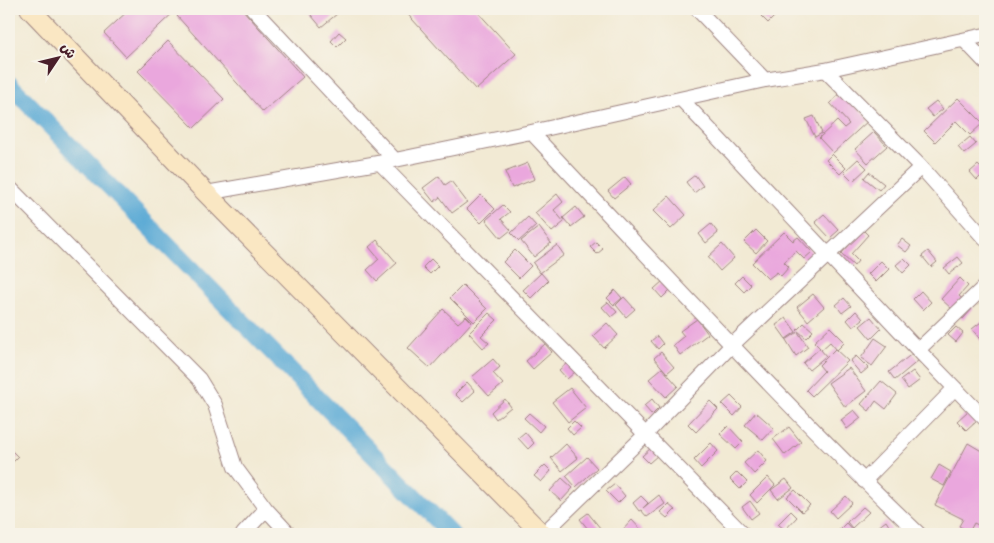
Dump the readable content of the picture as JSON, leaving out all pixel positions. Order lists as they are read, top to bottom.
{
  "north": "top right"
}
